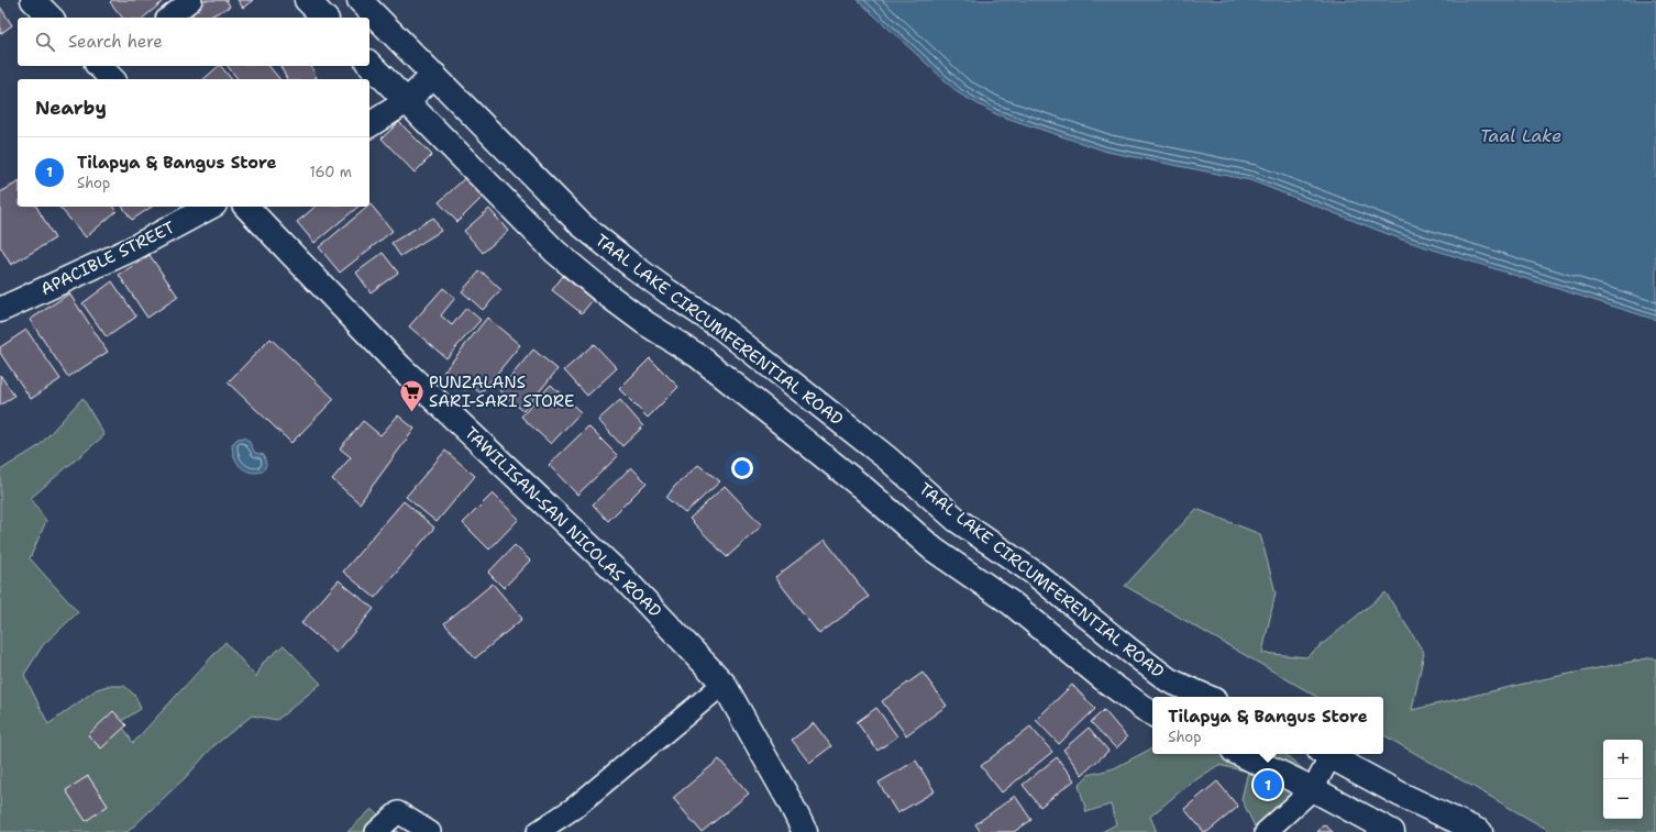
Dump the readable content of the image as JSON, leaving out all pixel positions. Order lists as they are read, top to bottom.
{
  "streets": {
    "main road": ["APACIBLE STREET", "TAAL LAKE CIRCUMFERENTIAL ROAD", "TAWILISAN-SAN NICOLAS ROAD"]
  },
  "water": ["Taal Lake"],
  "places": {
    "supermarket": ["PUNZALANS SARI-SARI STORE"]
  },
  "page": {
    "search": "Search here",
    "heading": "Nearby",
    "list": [
      {
        "mark": "1",
        "name": "Tilapya & Bangus Store",
        "note": "Shop",
        "value": "160 m"
      }
    ],
    "popup": ["Tilapya & Bangus Store", "Shop"],
    "map_buttons": ["+", "−"],
    "pins": "1"
  }
}
